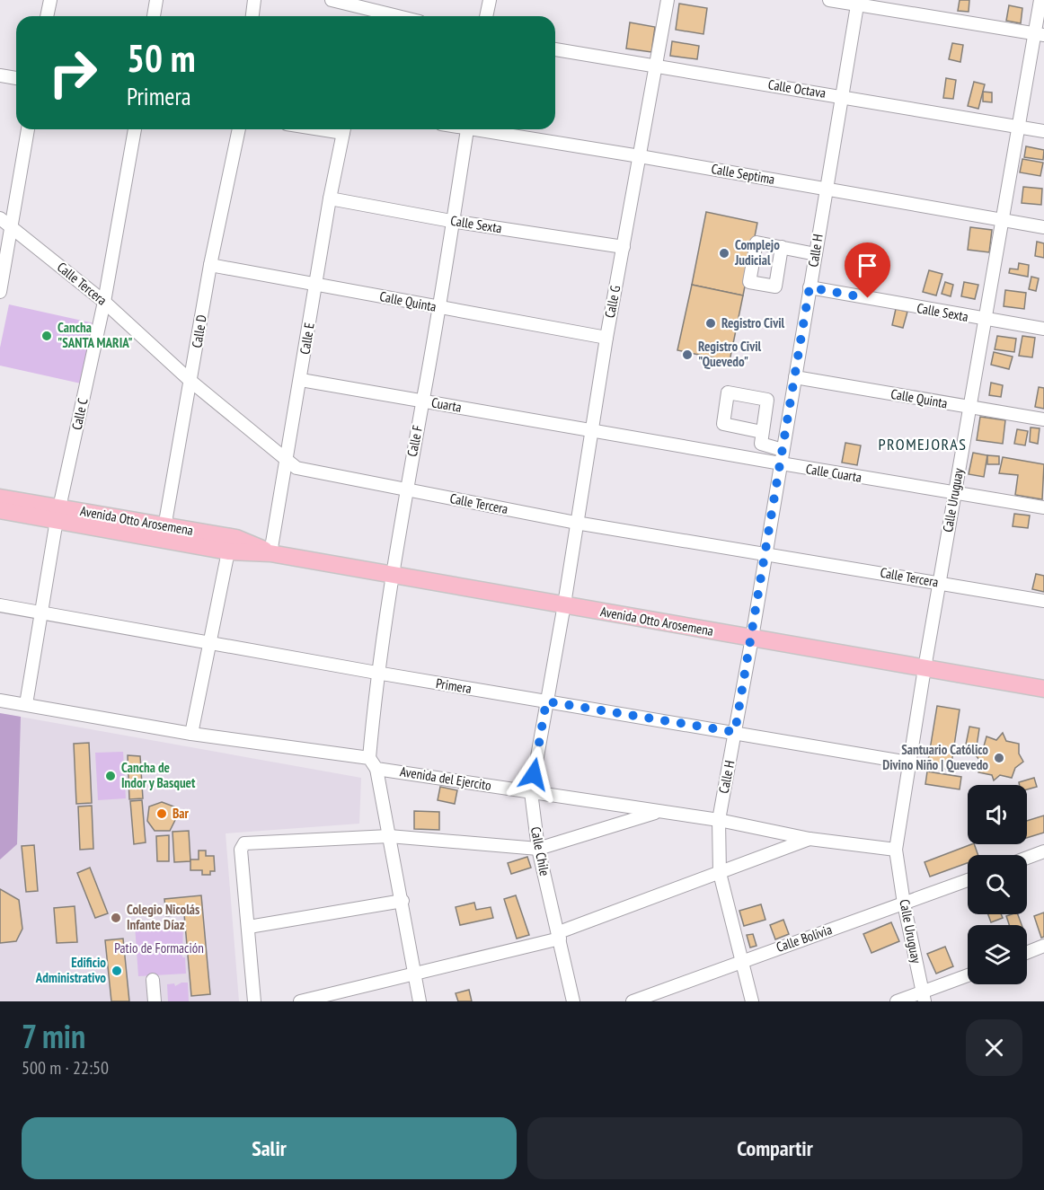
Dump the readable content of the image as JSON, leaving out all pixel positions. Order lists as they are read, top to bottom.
{
  "streets": {
    "main road": ["Avenida Otto Arosemena"],
    "street": [
      "Calle Octava",
      "Calle Septima",
      "Calle Sexta",
      "Calle H",
      "Calle Tercera",
      "Calle Quinta",
      "Calle G",
      "Calle D",
      "Calle E",
      "Cuarta",
      "Calle C",
      "Calle F",
      "Calle Cuarta",
      "Calle Uruguay",
      "Primera",
      "Avenida del Ejercito",
      "Calle Chile",
      "Calle Bolivia"
    ]
  },
  "crossings": [
    ["Calle Octava", "Calle H"],
    ["Calle Octava", "Calle G"],
    ["Calle Octava", "Calle Uruguay"],
    ["Calle Septima", "Calle H"],
    ["Calle Septima", "Calle G"],
    ["Calle Septima", "Calle Uruguay"],
    ["Calle Sexta", "Calle H"],
    ["Calle Sexta", "Calle G"],
    ["Calle Sexta", "Calle E"],
    ["Calle Sexta", "Calle F"],
    ["Calle Sexta", "Calle Uruguay"],
    ["Calle H", "Calle Tercera"],
    ["Calle H", "Calle Quinta"],
    ["Calle H", "Calle Cuarta"],
    ["Calle H", "Avenida Otto Arosemena"],
    ["Calle H", "Primera"],
    ["Calle H", "Avenida del Ejercito"],
    ["Calle H", "Calle Bolivia"],
    ["Calle Tercera", "Calle G"],
    ["Calle Tercera", "Calle D"],
    ["Calle Tercera", "Calle E"],
    ["Calle Tercera", "Calle C"],
    ["Calle Tercera", "Calle F"],
    ["Calle Tercera", "Calle Uruguay"],
    ["Calle Quinta", "Calle G"],
    ["Calle Quinta", "Calle D"],
    ["Calle Quinta", "Calle E"],
    ["Calle Quinta", "Calle F"],
    ["Calle Quinta", "Calle Uruguay"],
    ["Calle G", "Cuarta"],
    ["Calle G", "Calle Cuarta"],
    ["Calle G", "Avenida Otto Arosemena"],
    ["Calle G", "Calle Chile"],
    ["Calle D", "Avenida Otto Arosemena"],
    ["Calle E", "Cuarta"],
    ["Calle E", "Avenida Otto Arosemena"],
    ["Cuarta", "Calle F"],
    ["Cuarta", "Calle Cuarta"],
    ["Calle C", "Avenida Otto Arosemena"],
    ["Calle C", "Primera"],
    ["Calle C", "Avenida del Ejercito"],
    ["Calle F", "Avenida Otto Arosemena"],
    ["Calle F", "Primera"],
    ["Calle F", "Avenida del Ejercito"],
    ["Calle Cuarta", "Calle Uruguay"],
    ["Calle Uruguay", "Avenida Otto Arosemena"],
    ["Calle Uruguay", "Primera"],
    ["Calle Uruguay", "Avenida del Ejercito"],
    ["Calle Uruguay", "Calle Bolivia"],
    ["Avenida Otto Arosemena", "Calle Chile"],
    ["Primera", "Calle Chile"],
    ["Avenida del Ejercito", "Calle Chile"]
  ],
  "districts": ["PROMEJORAS"],
  "parks": ["Patio de Formación"],
  "places": [
    "Complejo Judicial",
    "Registro Civil",
    "Cancha \"SANTA MARIA\"",
    "Registro Civil \"Quevedo\"",
    "Santuario Católico Divino Niño | Quevedo",
    "Cancha de Indor y Basquet",
    "Bar",
    "Colegio Nicolás Infante Díaz",
    "Edificio Administrativo"
  ],
  "page": {
    "turn": ["50 m", "Primera"],
    "heading": ["7 min", "500 m · 22:50"],
    "buttons": ["Salir", "Compartir"]
  }
}
